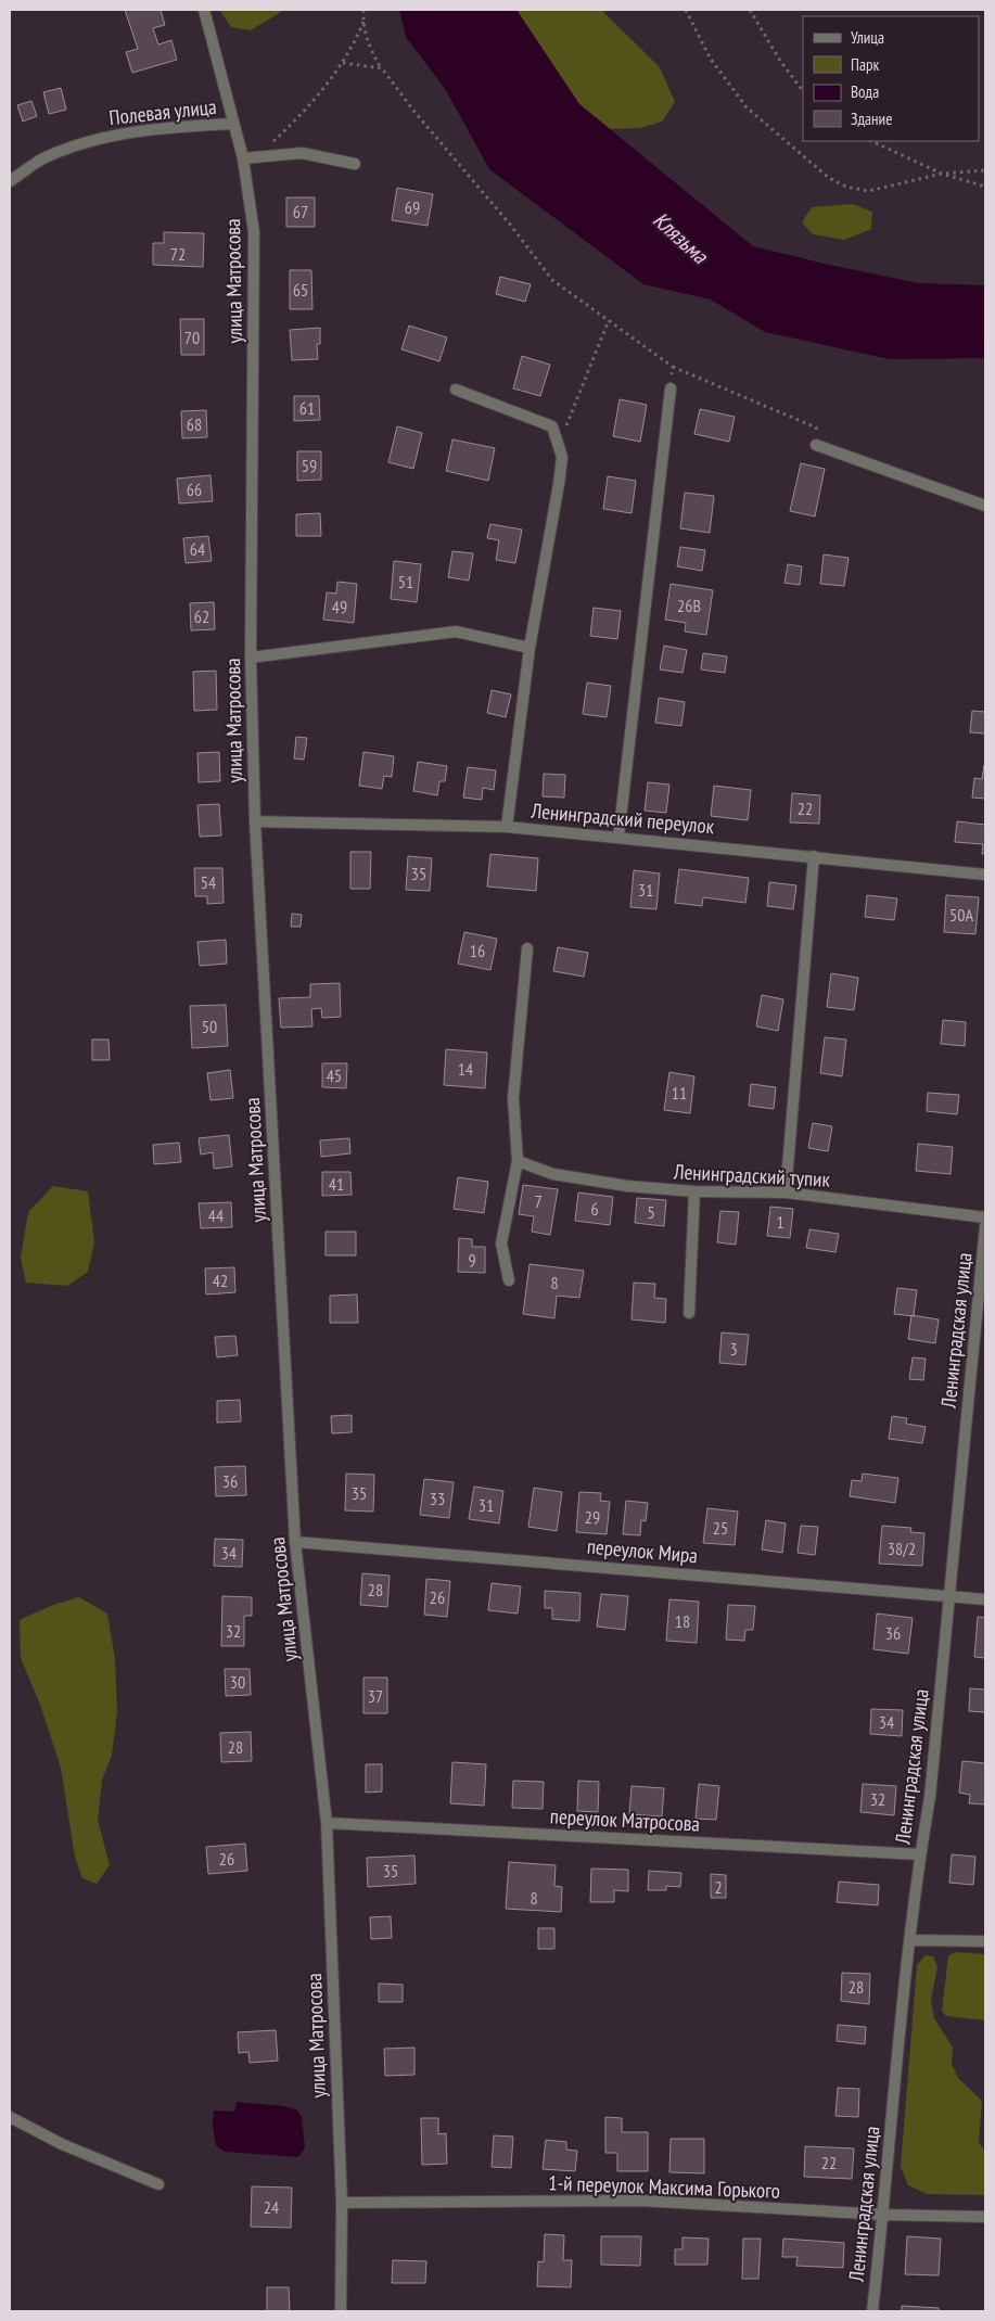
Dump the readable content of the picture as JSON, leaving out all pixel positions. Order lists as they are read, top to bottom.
{
  "streets": {
    "street": [
      "Полевая улица",
      "улица Матросова",
      "Ленинградский переулок",
      "Ленинградский тупик",
      "Ленинградская улица",
      "переулок Мира",
      "переулок Матросова",
      "1-й переулок Максима Горького"
    ]
  },
  "crossings": [
    ["Полевая улица", "улица Матросова"],
    ["улица Матросова", "Ленинградский переулок"],
    ["улица Матросова", "переулок Мира"],
    ["улица Матросова", "переулок Матросова"],
    ["улица Матросова", "1-й переулок Максима Горького"],
    ["Ленинградская улица", "переулок Мира"],
    ["Ленинградская улица", "переулок Матросова"],
    ["Ленинградская улица", "1-й переулок Максима Горького"]
  ],
  "water": ["Клязьма"],
  "house_numbers": [
    "69",
    "67",
    "72",
    "65",
    "70",
    "61",
    "68",
    "59",
    "66",
    "64",
    "51",
    "26В",
    "49",
    "62",
    "22",
    "35",
    "54",
    "31",
    "50А",
    "16",
    "50",
    "14",
    "45",
    "11",
    "41",
    "7",
    "6",
    "5",
    "44",
    "1",
    "9",
    "42",
    "8",
    "3",
    "36",
    "35",
    "33",
    "31",
    "29",
    "25",
    "38/2",
    "34",
    "28",
    "26",
    "18",
    "32",
    "36",
    "30",
    "37",
    "34",
    "28",
    "32",
    "26",
    "35",
    "2",
    "8",
    "28",
    "22",
    "24"
  ],
  "legend": [
    "Улица",
    "Парк",
    "Вода",
    "Здание"
  ]
}
